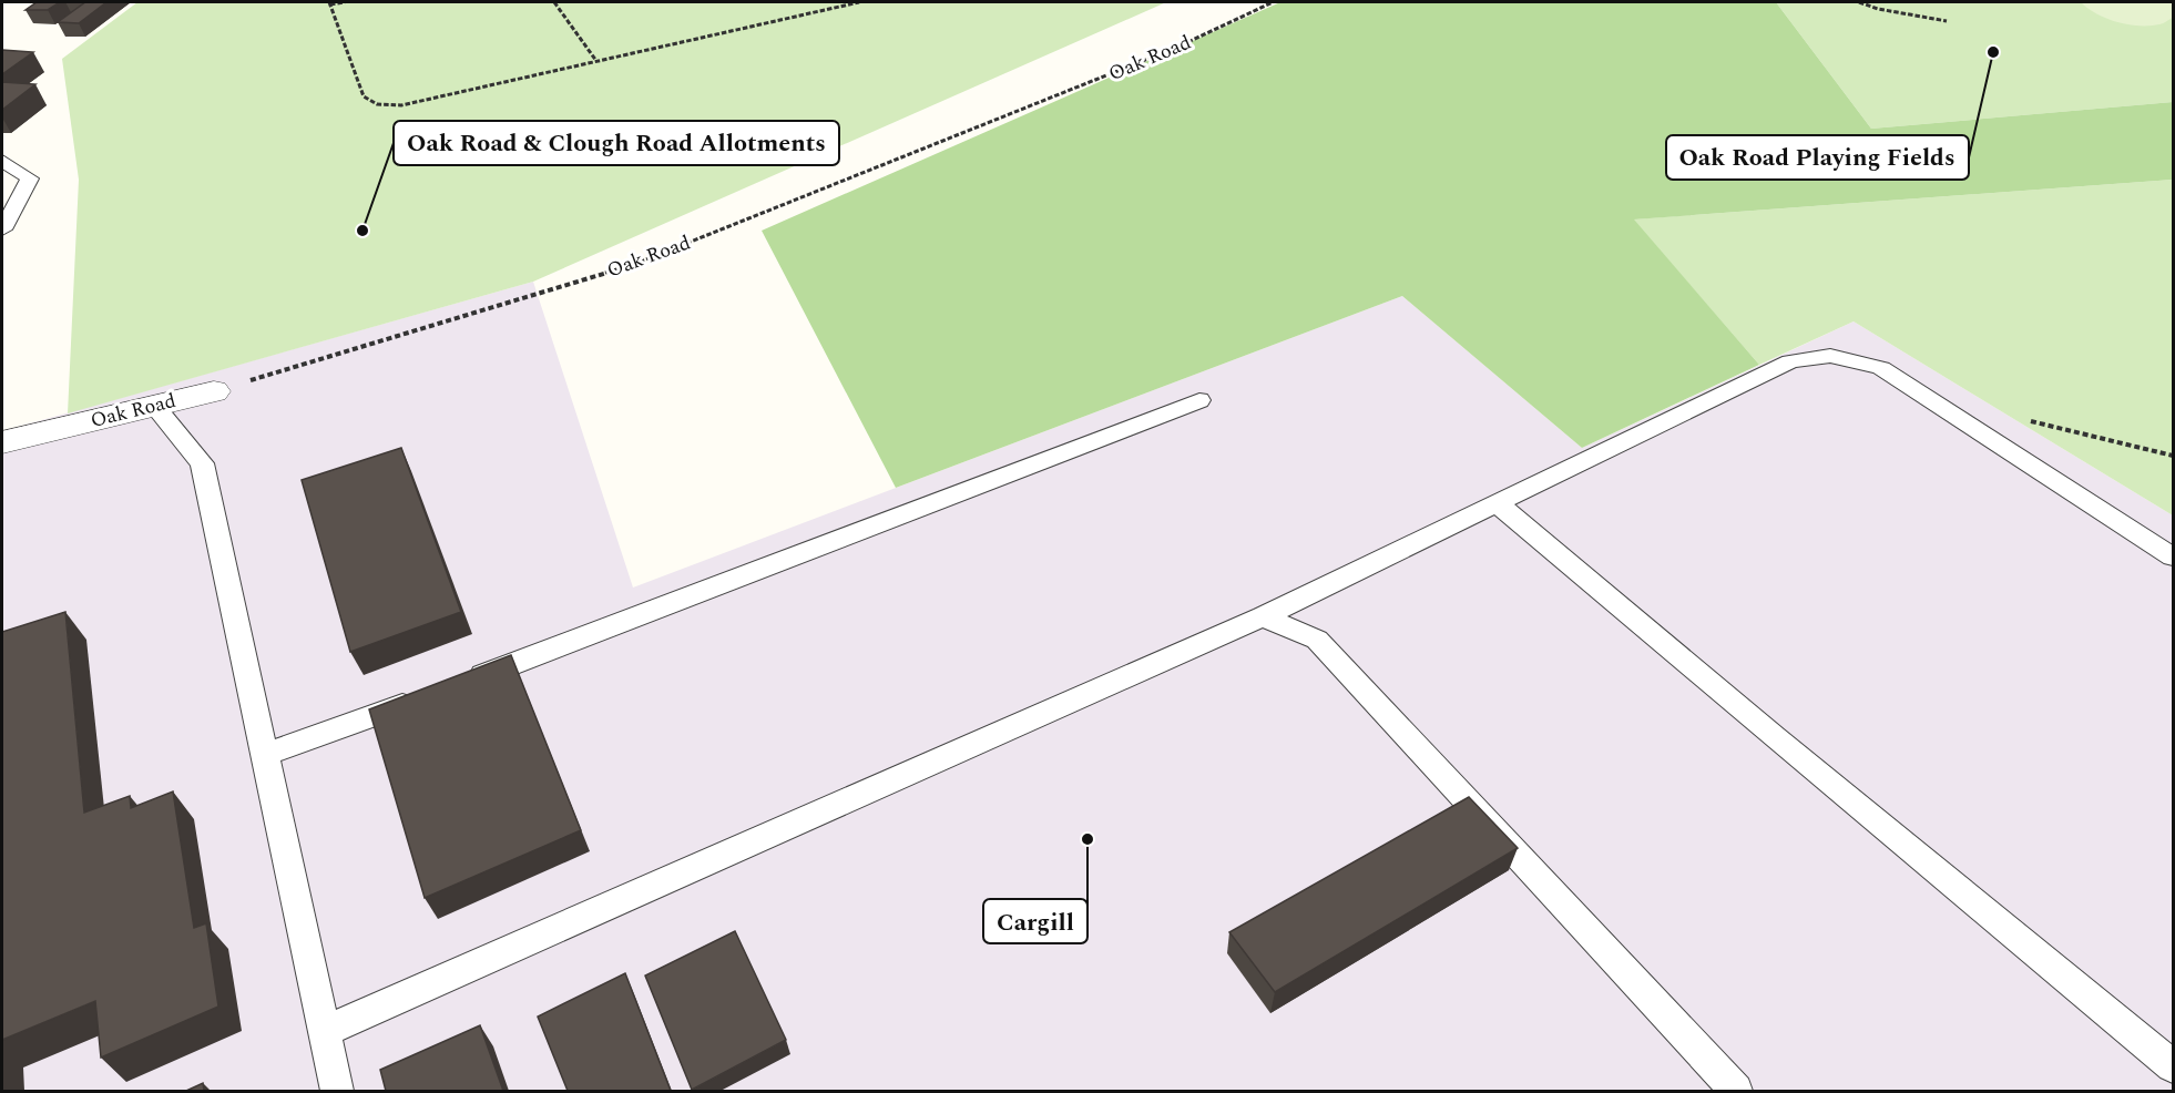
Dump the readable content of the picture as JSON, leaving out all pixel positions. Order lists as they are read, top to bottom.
{
  "streets": {
    "street": ["Oak Road"]
  },
  "places": ["Oak Road Playing Fields", "Oak Road & Clough Road Allotments", "Cargill"]
}
